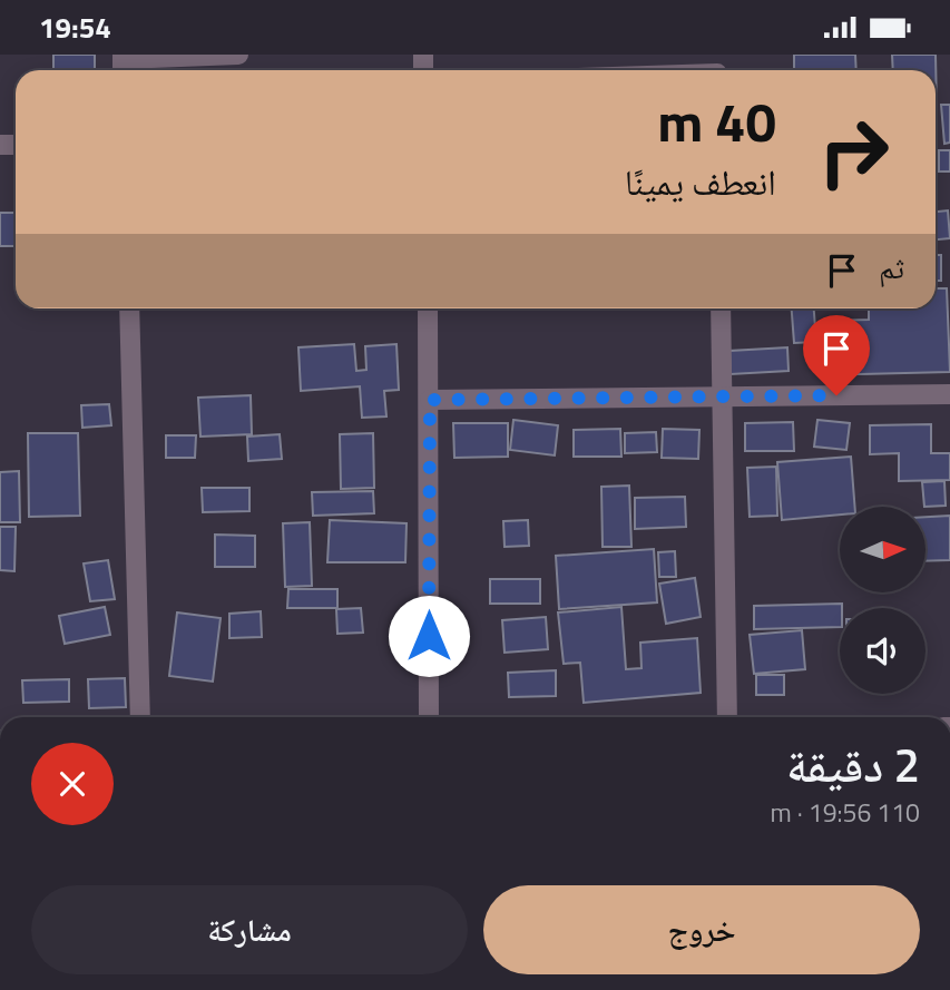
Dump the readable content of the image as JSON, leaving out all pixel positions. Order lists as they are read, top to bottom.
{
  "north": "right",
  "page": {
    "status": "19:54",
    "turn": ["40 m", "انعطف يمينًا"],
    "then": "ثم",
    "heading": ["2 دقيقة", "110 m · 19:56"],
    "buttons": ["خروج", "مشاركة"]
  }
}
